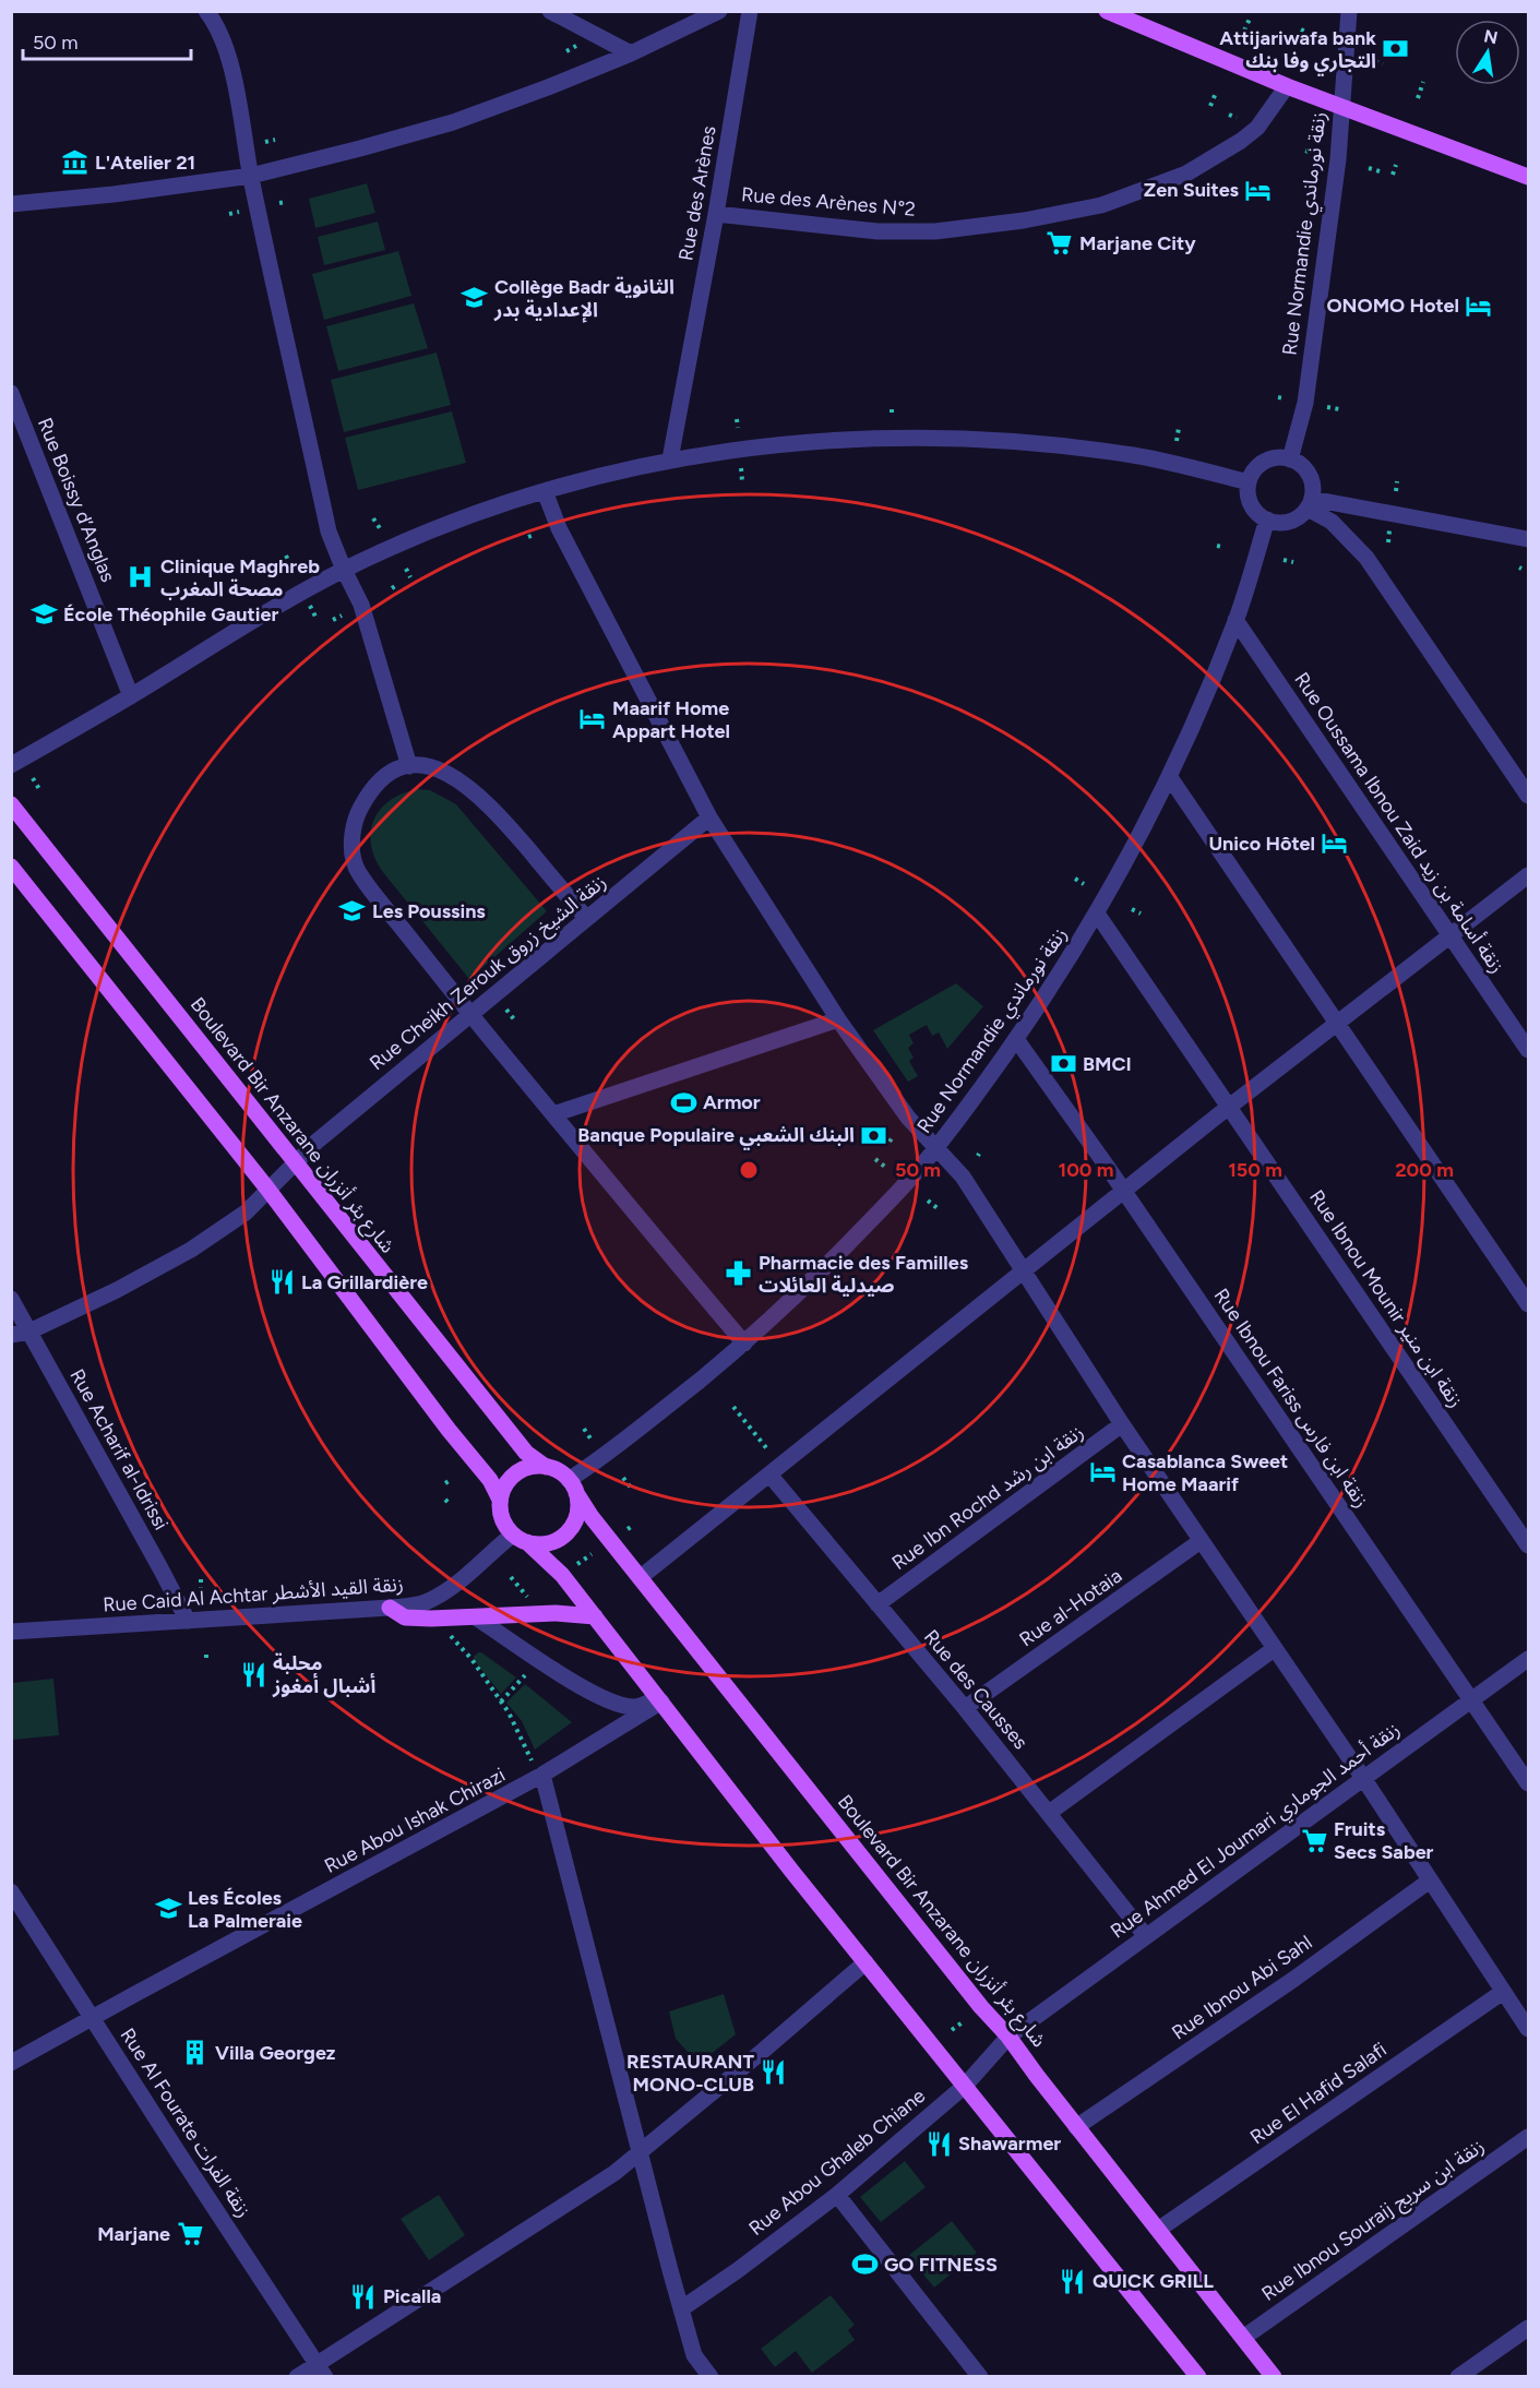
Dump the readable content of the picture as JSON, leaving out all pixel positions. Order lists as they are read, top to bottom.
{
  "streets": {
    "main road": ["Boulevard Bir Anzarane شارع بئر أنزران"],
    "street": [
      "Rue des Arènes",
      "Rue des Arènes N°2",
      "Rue Normandie زنقة نورماندي",
      "Rue Boissy d’Anglas",
      "Rue Oussama Ibnou Zaid زنقة أسامة بن زيد",
      "Rue Cheikh Zerouk زنقة الشيخ زروق",
      "Rue Ibnou Mounir زنقة ابن منير",
      "Rue Ibnou Fariss زنقة ابن فارس",
      "Rue Acharif al-Idrissi",
      "Rue Ibn Rochd زنقة ابن رشد",
      "Rue Caid Al Achtar زنقة القيد الأشطر",
      "Rue al-Hotaia",
      "Rue des Causses",
      "Rue Abou Ishak Chirazi",
      "Rue Ahmed El Joumari زنقة أحمد الجوماري",
      "Rue Ibnou Abi Sahl",
      "Rue El Hafid Salafi",
      "Rue Al Fourate زنقة الفرات",
      "Rue Abou Ghaleb Chiane",
      "Rue Ibnou Souraij زنقة ابن سريج"
    ]
  },
  "crossings": [
    ["Rue des Arènes", "Rue des Arènes N°2"],
    ["Rue Normandie زنقة نورماندي", "Rue Oussama Ibnou Zaid زنقة أسامة بن زيد"],
    ["Rue Normandie زنقة نورماندي", "Boulevard Bir Anzarane شارع بئر أنزران"],
    ["Rue Normandie زنقة نورماندي", "Rue Ibnou Mounir زنقة ابن منير"],
    ["Rue Normandie زنقة نورماندي", "Rue Ibnou Fariss زنقة ابن فارس"],
    ["Rue Normandie زنقة نورماندي", "Rue Caid Al Achtar زنقة القيد الأشطر"],
    ["Rue Cheikh Zerouk زنقة الشيخ زروق", "Boulevard Bir Anzarane شارع بئر أنزران"],
    ["Rue Cheikh Zerouk زنقة الشيخ زروق", "Rue Acharif al-Idrissi"],
    ["Boulevard Bir Anzarane شارع بئر أنزران", "Rue Caid Al Achtar زنقة القيد الأشطر"],
    ["Boulevard Bir Anzarane شارع بئر أنزران", "Rue Ahmed El Joumari زنقة أحمد الجوماري"],
    ["Boulevard Bir Anzarane شارع بئر أنزران", "Rue Ibnou Abi Sahl"],
    ["Boulevard Bir Anzarane شارع بئر أنزران", "Rue El Hafid Salafi"],
    ["Boulevard Bir Anzarane شارع بئر أنزران", "Rue Abou Ghaleb Chiane"],
    ["Boulevard Bir Anzarane شارع بئر أنزران", "Rue Ibnou Souraij زنقة ابن سريج"],
    ["Rue Ibnou Fariss زنقة ابن فارس", "Rue Ahmed El Joumari زنقة أحمد الجوماري"],
    ["Rue Acharif al-Idrissi", "Rue Caid Al Achtar زنقة القيد الأشطر"],
    ["Rue Ibn Rochd زنقة ابن رشد", "Rue des Causses"],
    ["Rue al-Hotaia", "Rue des Causses"],
    ["Rue des Causses", "Rue Ahmed El Joumari زنقة أحمد الجوماري"],
    ["Rue Abou Ishak Chirazi", "Rue Al Fourate زنقة الفرات"],
    ["Rue Ahmed El Joumari زنقة أحمد الجوماري", "Rue Abou Ghaleb Chiane"]
  ],
  "places": {
    "bank": ["Attijariwafa bank التجاري وفا بنك", "BMCI", "Banque Populaire البنك الشعبي"],
    "museum": ["L'Atelier 21"],
    "hotel": [
      "Zen Suites",
      "ONOMO Hotel",
      "Maarif Home Appart Hotel",
      "Unico Hôtel",
      "Casablanca Sweet Home Maarif"
    ],
    "supermarket": ["Marjane City", "Fruits Secs Saber", "Marjane"],
    "school or university": [
      "Collège Badr الثانوية الإعدادية بدر",
      "École Théophile Gautier",
      "Les Poussins",
      "Les Écoles La Palmeraie"
    ],
    "hospital": ["Clinique Maghreb مصحة المغرب"],
    "sports": ["Armor", "GO FITNESS"],
    "pharmacy": ["Pharmacie des Familles صيدلية العائلات"],
    "restaurant": [
      "La Grillardière",
      "محلبة أشبال أمغوز",
      "RESTAURANT MONO-CLUB",
      "Shawarmer",
      "QUICK GRILL",
      "Picalla"
    ],
    "building": ["Villa Georgez"]
  },
  "scale_bar": "50 m",
  "north": "top",
  "rings": [
    "50 m",
    "100 m",
    "150 m",
    "200 m"
  ]
}
